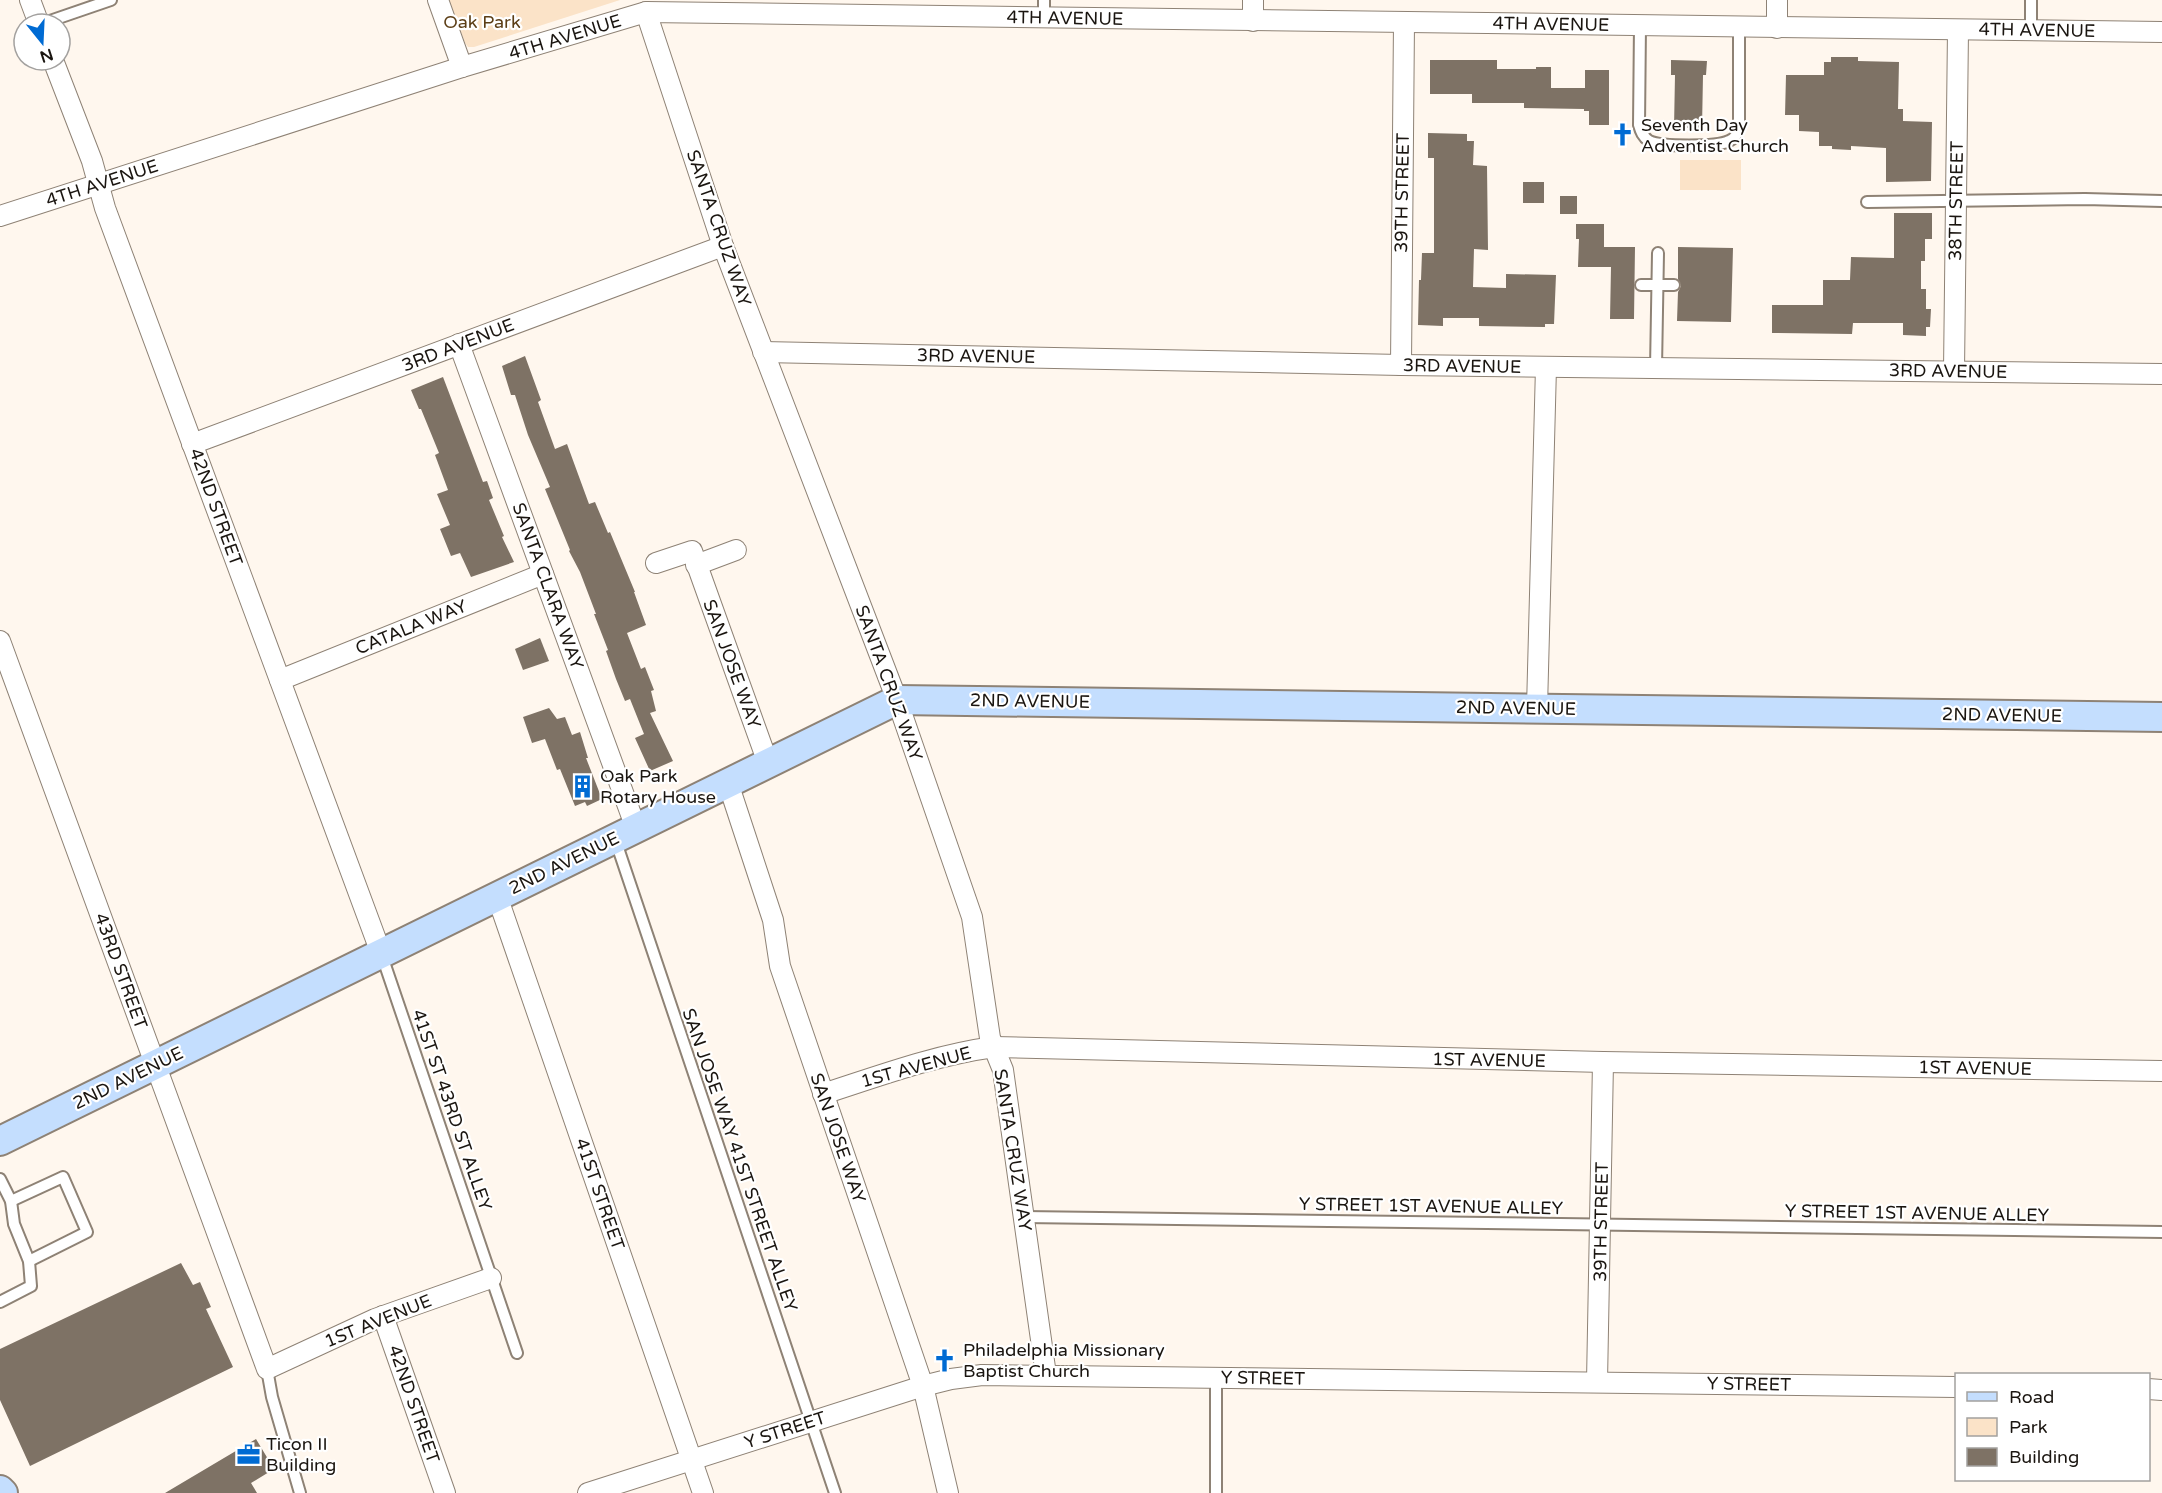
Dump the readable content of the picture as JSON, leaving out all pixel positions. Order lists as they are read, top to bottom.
{
  "streets": {
    "street": [
      "4TH AVENUE",
      "39TH STREET",
      "38TH STREET",
      "SANTA CRUZ WAY",
      "3RD AVENUE",
      "42ND STREET",
      "SANTA CLARA WAY",
      "CATALA WAY",
      "SAN JOSE WAY",
      "2ND AVENUE",
      "43RD STREET",
      "1ST AVENUE",
      "41ST STREET",
      "Y STREET"
    ],
    "lane": ["41ST ST 43RD ST ALLEY", "SAN JOSE WAY 41ST STREET ALLEY", "Y STREET 1ST AVENUE ALLEY"]
  },
  "crossings": [
    ["4TH AVENUE", "39TH STREET"],
    ["4TH AVENUE", "38TH STREET"],
    ["4TH AVENUE", "SANTA CRUZ WAY"],
    ["4TH AVENUE", "42ND STREET"],
    ["39TH STREET", "3RD AVENUE"],
    ["39TH STREET", "1ST AVENUE"],
    ["39TH STREET", "Y STREET 1ST AVENUE ALLEY"],
    ["39TH STREET", "Y STREET"],
    ["38TH STREET", "3RD AVENUE"],
    ["SANTA CRUZ WAY", "3RD AVENUE"],
    ["SANTA CRUZ WAY", "2ND AVENUE"],
    ["SANTA CRUZ WAY", "1ST AVENUE"],
    ["SANTA CRUZ WAY", "Y STREET 1ST AVENUE ALLEY"],
    ["SANTA CRUZ WAY", "Y STREET"],
    ["3RD AVENUE", "42ND STREET"],
    ["3RD AVENUE", "SANTA CLARA WAY"],
    ["42ND STREET", "CATALA WAY"],
    ["42ND STREET", "2ND AVENUE"],
    ["42ND STREET", "1ST AVENUE"],
    ["42ND STREET", "41ST ST 43RD ST ALLEY"],
    ["SANTA CLARA WAY", "CATALA WAY"],
    ["SANTA CLARA WAY", "2ND AVENUE"],
    ["SANTA CLARA WAY", "SAN JOSE WAY 41ST STREET ALLEY"],
    ["SAN JOSE WAY", "2ND AVENUE"],
    ["SAN JOSE WAY", "1ST AVENUE"],
    ["SAN JOSE WAY", "Y STREET"],
    ["2ND AVENUE", "43RD STREET"],
    ["2ND AVENUE", "41ST ST 43RD ST ALLEY"],
    ["2ND AVENUE", "SAN JOSE WAY 41ST STREET ALLEY"],
    ["2ND AVENUE", "41ST STREET"],
    ["43RD STREET", "1ST AVENUE"],
    ["1ST AVENUE", "41ST ST 43RD ST ALLEY"],
    ["SAN JOSE WAY 41ST STREET ALLEY", "Y STREET"],
    ["41ST STREET", "Y STREET"]
  ],
  "parks": ["Oak Park"],
  "places": {
    "church": ["Seventh Day Adventist Church", "Philadelphia Missionary Baptist Church"],
    "building": ["Oak Park Rotary House"],
    "office": ["Ticon II Building"]
  },
  "legend": ["Road", "Park", "Building"],
  "north": "bottom"
}
